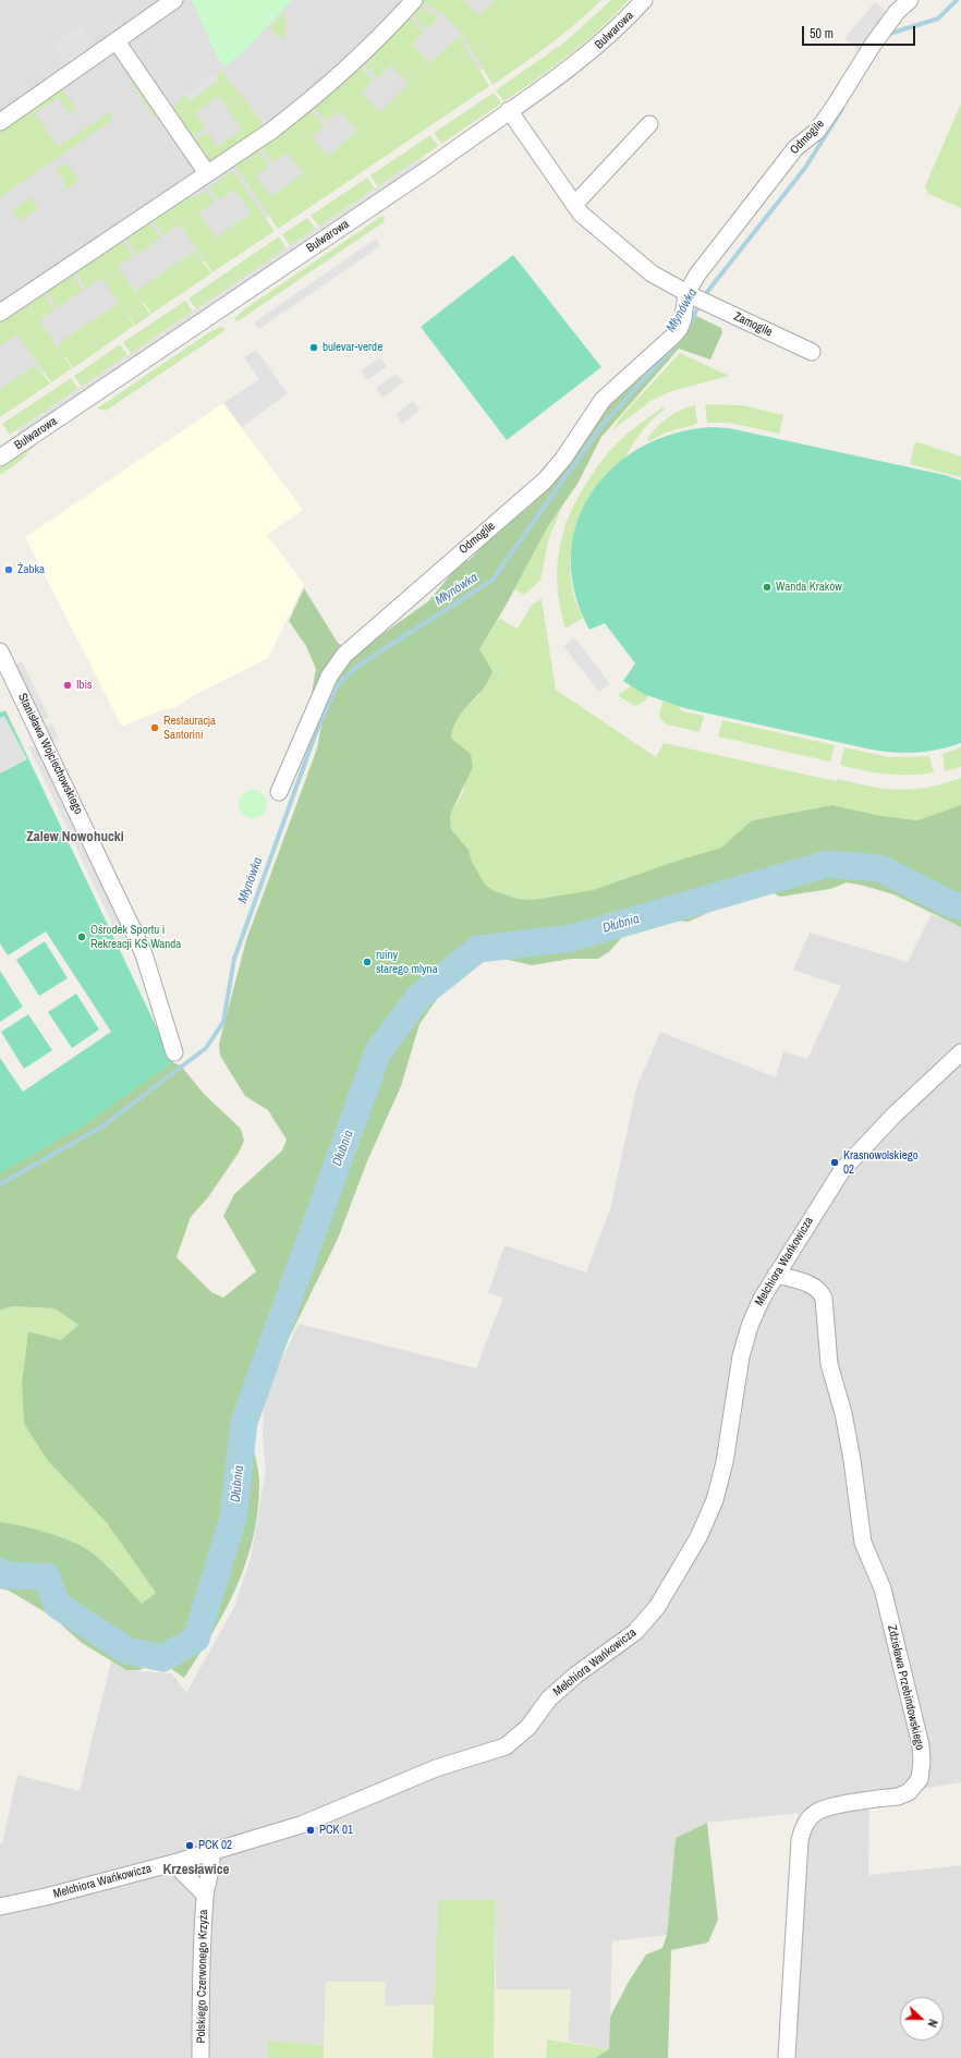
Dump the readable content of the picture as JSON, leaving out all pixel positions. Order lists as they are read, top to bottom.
{
  "streets": {
    "street": [
      "Bulwarowa",
      "Odmogile",
      "Zamogile",
      "Stanisława Wojciechowskiego",
      "Melchiora Wańkowicza",
      "Zdzisława Przebindowskiego",
      "Polskiego Czerwonego Krzyża"
    ]
  },
  "crossings": [
    ["Odmogile", "Zamogile"],
    ["Melchiora Wańkowicza", "Zdzisława Przebindowskiego"],
    ["Melchiora Wańkowicza", "Polskiego Czerwonego Krzyża"]
  ],
  "districts": ["Zalew Nowohucki", "Krzesławice"],
  "water": ["Młynówka", "Dłubnia"],
  "places": [
    "bulevar-verde",
    "Żabka",
    "Wanda Kraków",
    "Ibis",
    "Restauracja Santorini",
    "Ośrodek Sportu i Rekreacji KS Wanda",
    "ruiny starego mlyna",
    "Krasnowolskiego 02",
    "PCK 01",
    "PCK 02"
  ],
  "scale_bar": "50 m",
  "north": "right"
}
